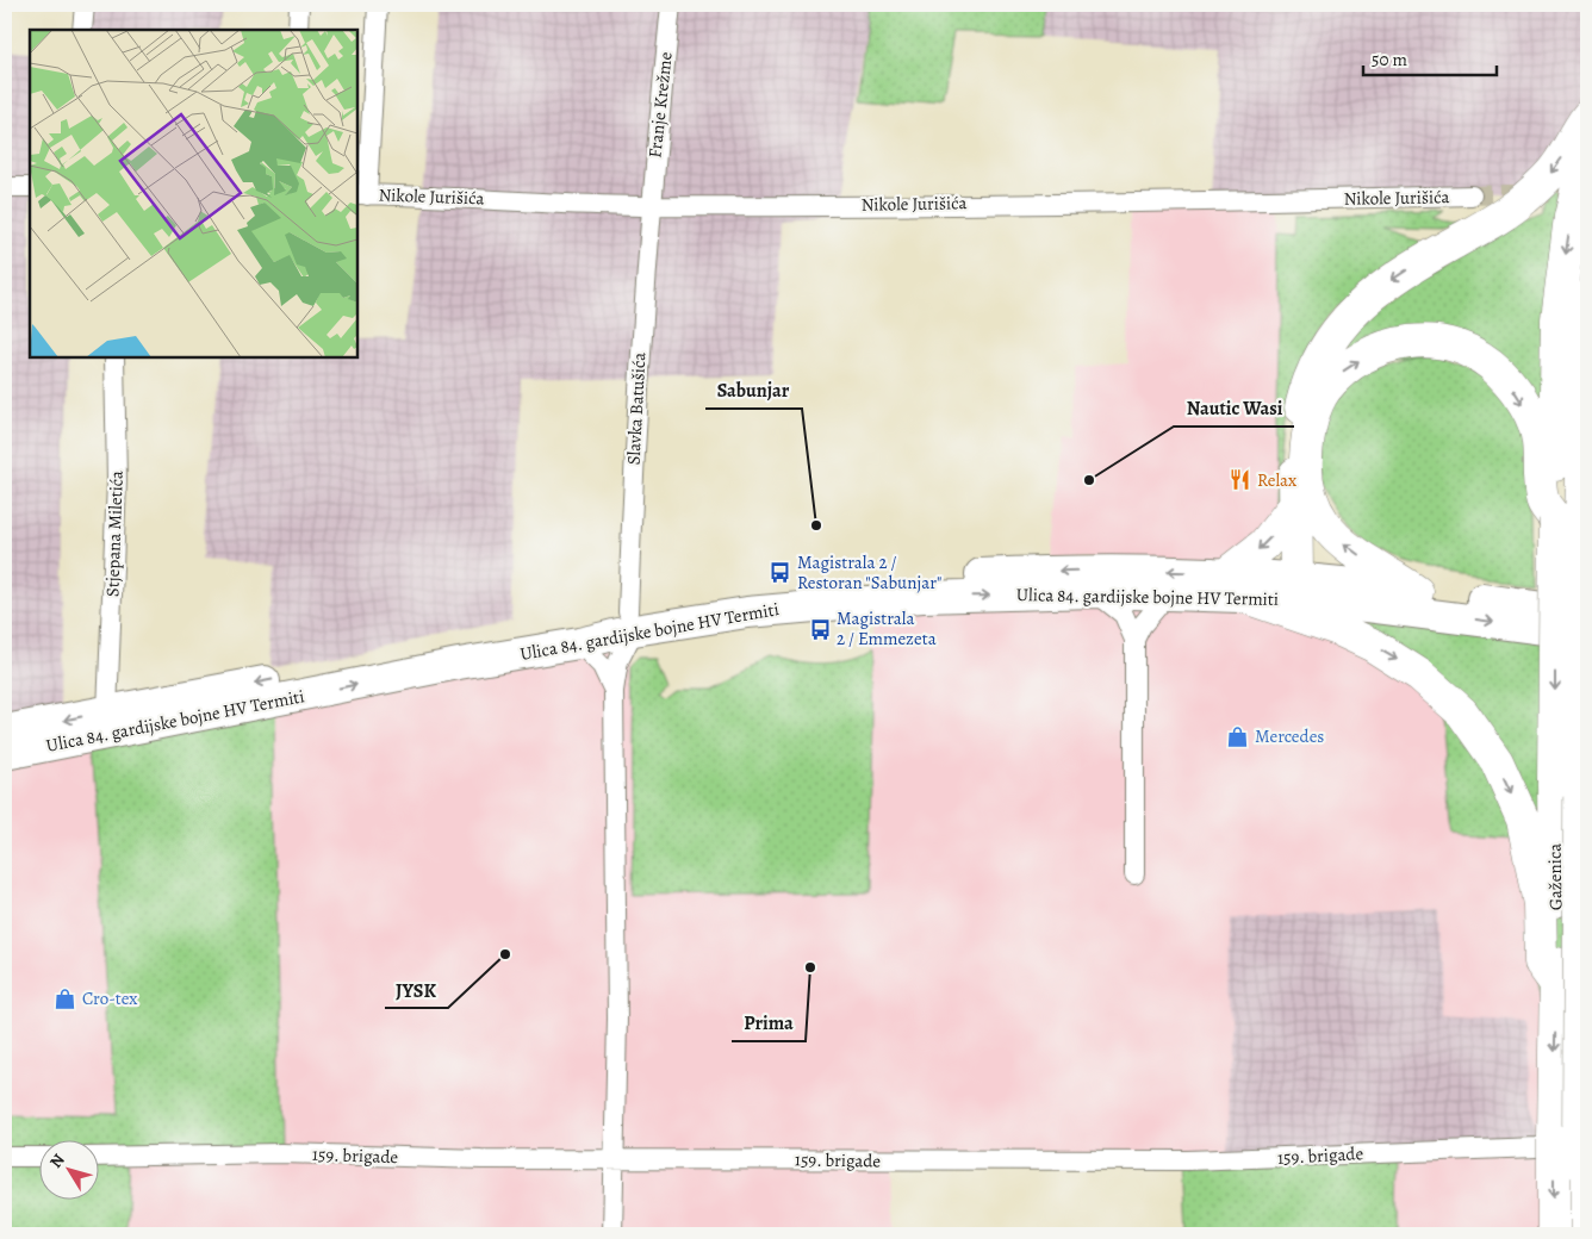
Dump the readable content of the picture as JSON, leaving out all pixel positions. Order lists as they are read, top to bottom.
{
  "streets": {
    "highway": ["Gaženica"],
    "main road": ["Ulica 84. gardijske bojne HV Termiti"],
    "street": [
      "Franje Krežme",
      "Nikole Jurišića",
      "Slavka Batušića",
      "Stjepana Miletića",
      "159. brigade"
    ]
  },
  "crossings": [
    ["Franje Krežme", "Nikole Jurišića"],
    ["Franje Krežme", "Slavka Batušića"],
    ["Nikole Jurišića", "Slavka Batušića"],
    ["Slavka Batušića", "Ulica 84. gardijske bojne HV Termiti"],
    ["Stjepana Miletića", "Ulica 84. gardijske bojne HV Termiti"],
    ["Gaženica", "159. brigade"]
  ],
  "places": {
    "other": [
      "Nautic Wasi",
      "Sabunjar",
      "JYSK",
      "Prima"
    ],
    "restaurant": ["Relax"],
    "bus stop": ["Magistrala 2 / Restoran \"Sabunjar\"", "Magistrala 2 / Emmezeta"],
    "shop": ["Mercedes", "Cro-tex"]
  },
  "scale_bar": "50 m",
  "north": "top left"
}
